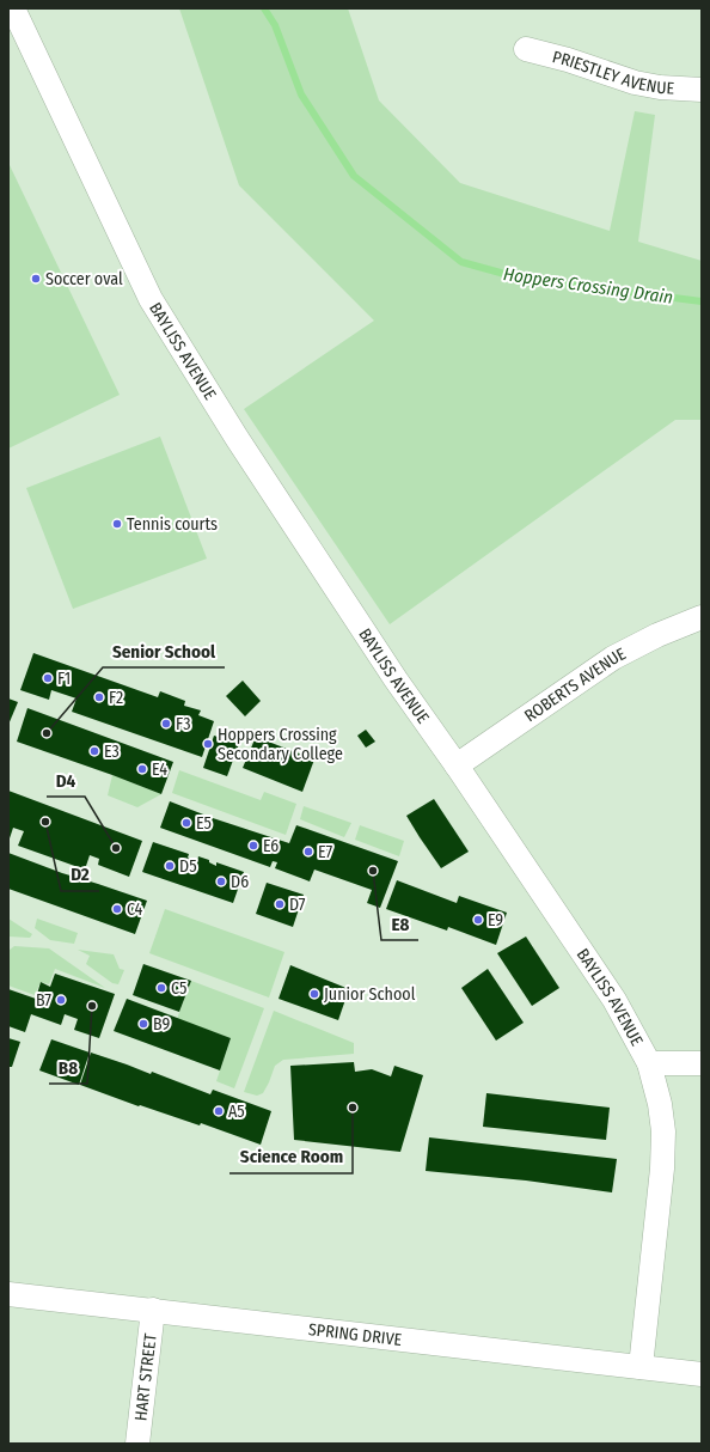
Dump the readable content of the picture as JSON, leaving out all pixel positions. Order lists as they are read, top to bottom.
{
  "streets": {
    "street": [
      "PRIESTLEY AVENUE",
      "BAYLISS AVENUE",
      "ROBERTS AVENUE",
      "SPRING DRIVE",
      "HART STREET"
    ]
  },
  "crossings": [
    ["BAYLISS AVENUE", "ROBERTS AVENUE"],
    ["BAYLISS AVENUE", "SPRING DRIVE"],
    ["SPRING DRIVE", "HART STREET"]
  ],
  "water": ["Hoppers Crossing Drain"],
  "places": [
    "Soccer oval",
    "Tennis courts",
    "F1",
    "F2",
    "F3",
    "Senior School",
    "Hoppers Crossing Secondary College",
    "E3",
    "E4",
    "D2",
    "E5",
    "E6",
    "D4",
    "E7",
    "D5",
    "E8",
    "D6",
    "D7",
    "C4",
    "E9",
    "C5",
    "Junior School",
    "B7",
    "B8",
    "B9",
    "Science Room",
    "A5"
  ]
}
